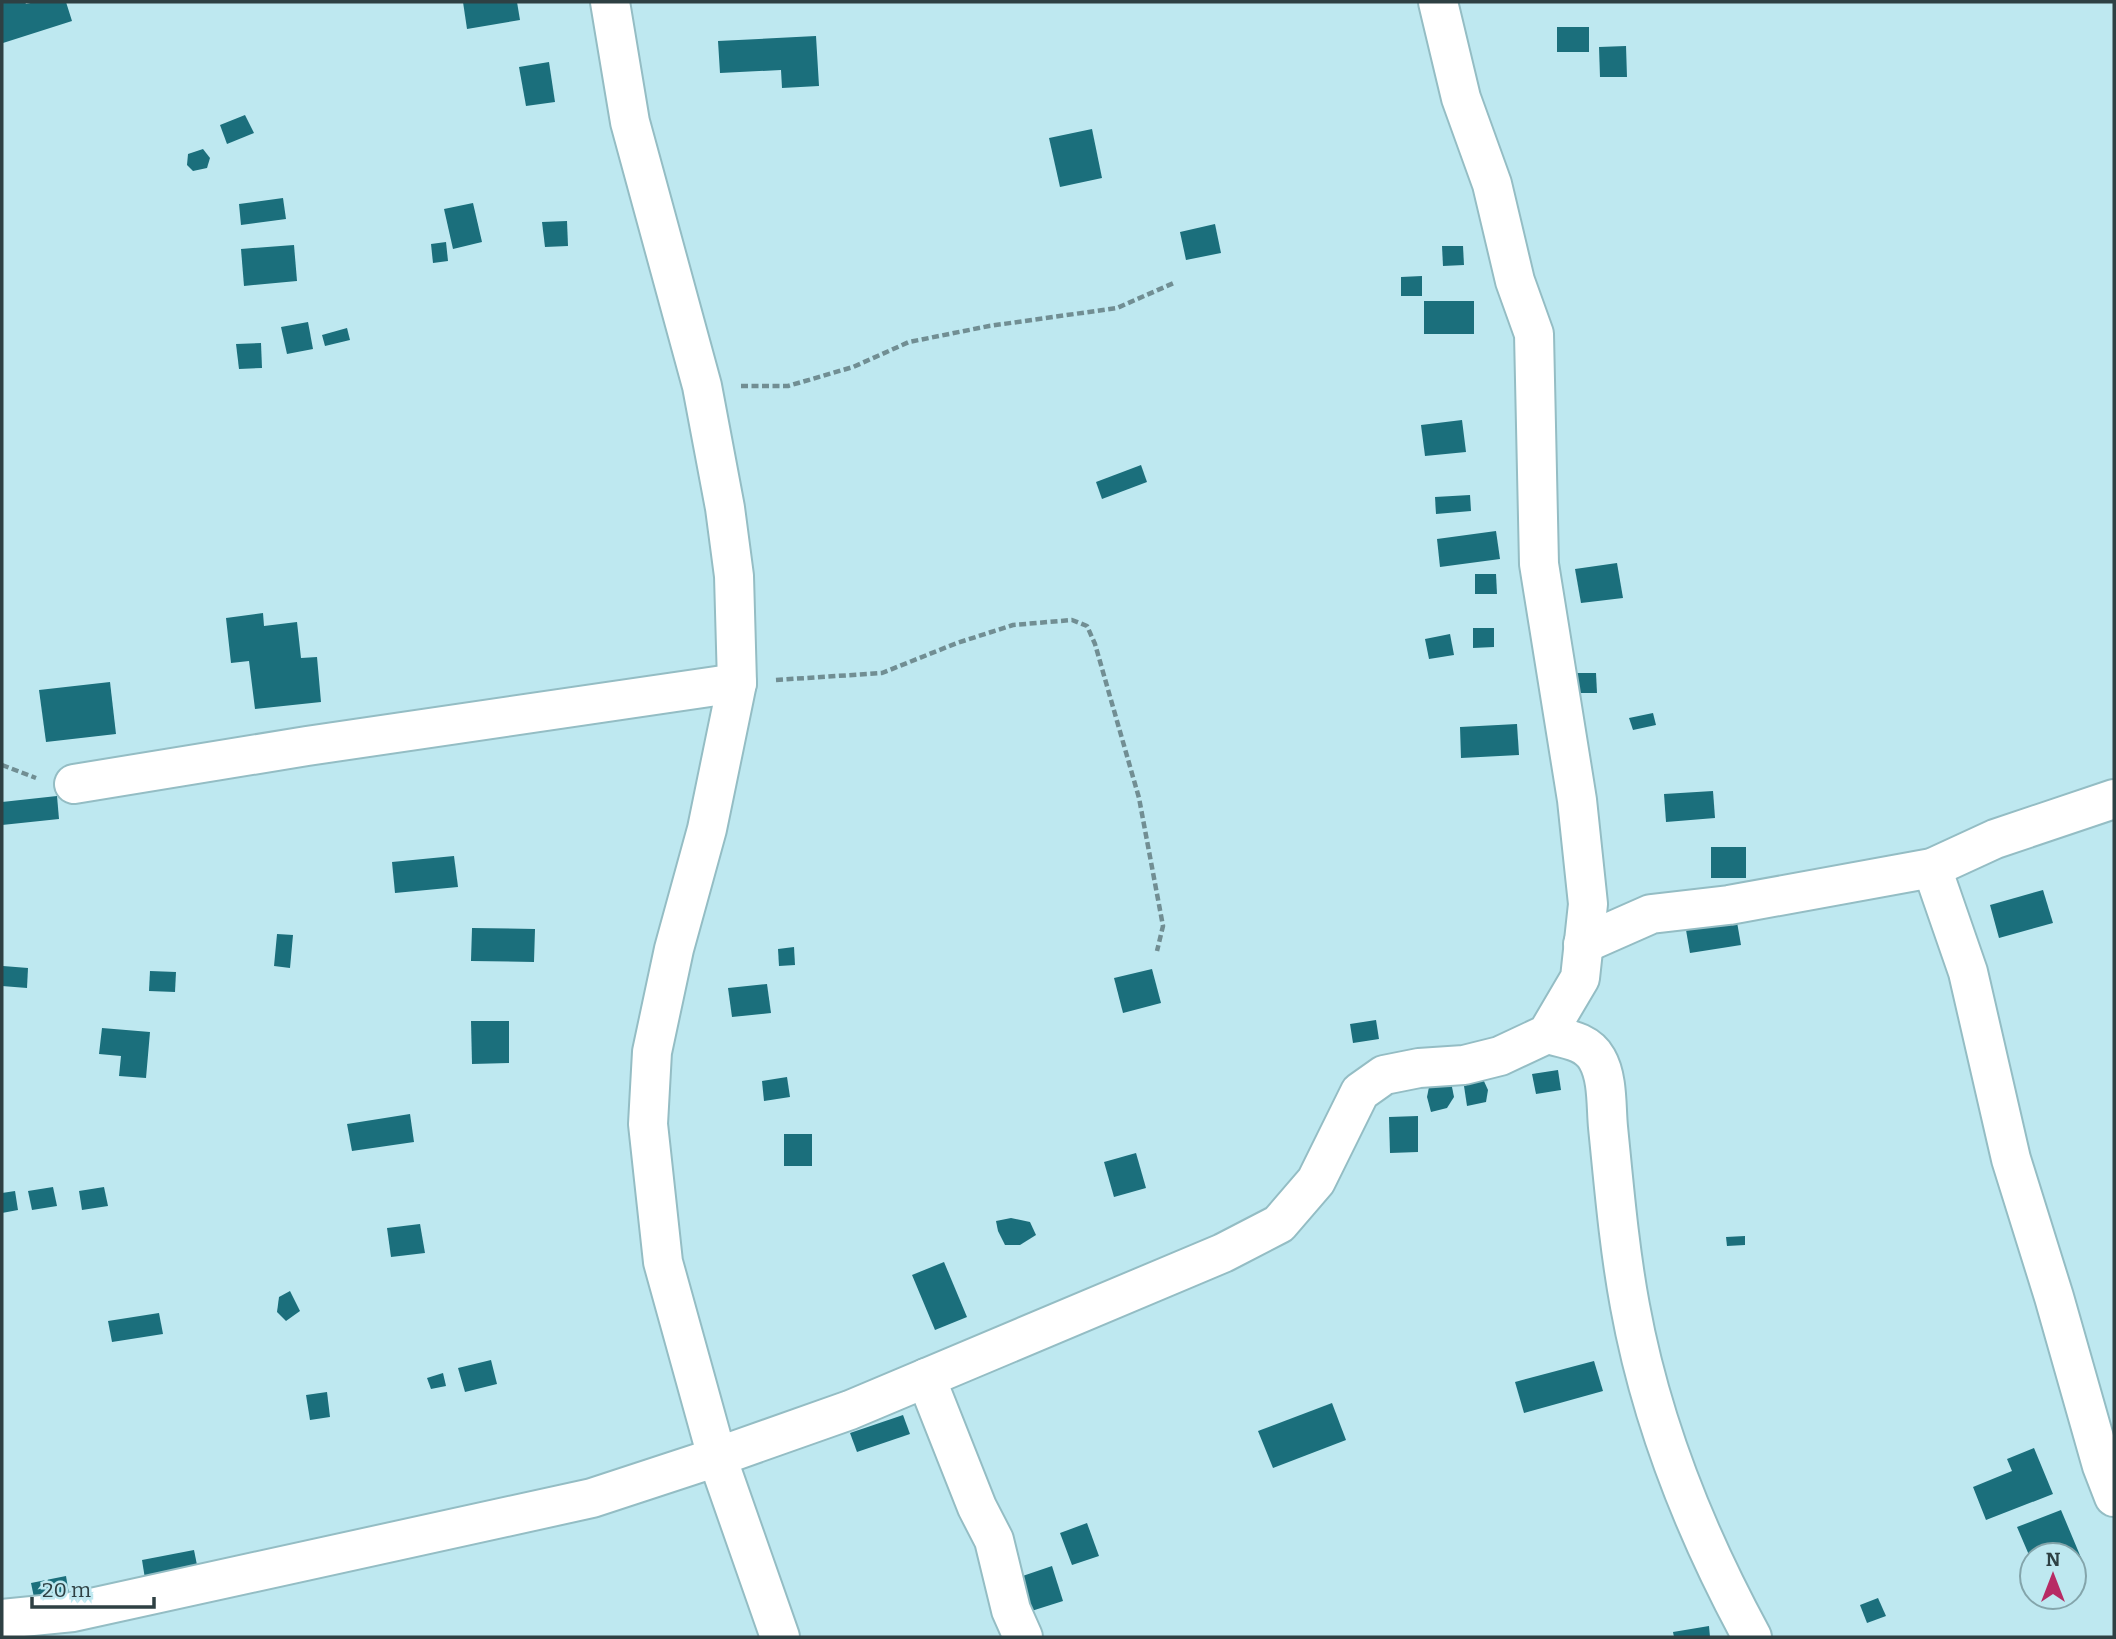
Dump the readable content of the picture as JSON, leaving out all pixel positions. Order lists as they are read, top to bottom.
{
  "scale_bar": "20 m",
  "north": "top"
}
